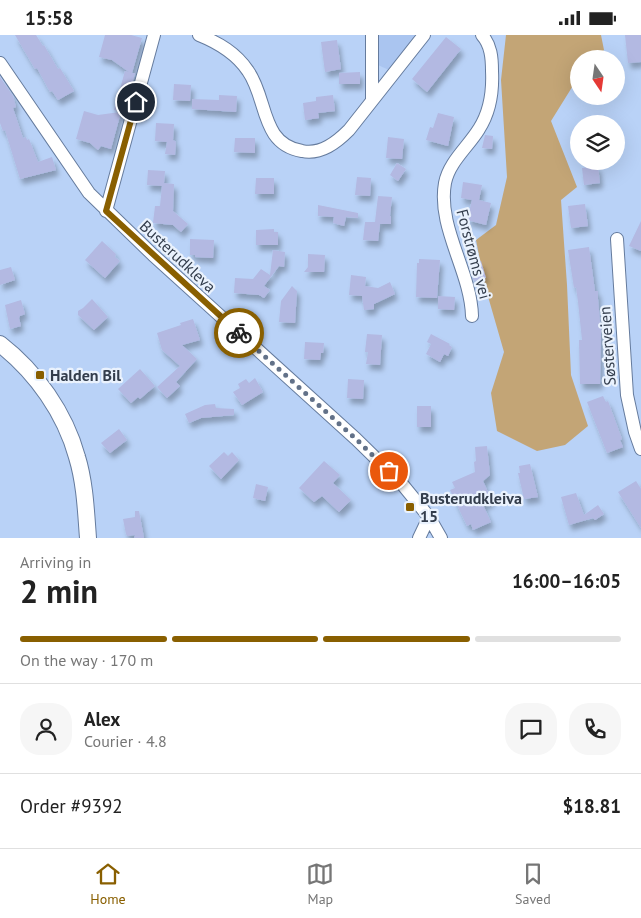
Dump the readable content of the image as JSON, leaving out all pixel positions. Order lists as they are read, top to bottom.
{
  "streets": {
    "street": ["Forstrøms vei", "Busterudkleva", "Søsterveien"]
  },
  "places": {
    "transit": ["Halden Bil", "Busterudkleiva 15"]
  },
  "north": "bottom",
  "page": {
    "status": "15:58",
    "heading": ["2 min", "Arriving in", "16:00–16:05"],
    "panel": [
      "Alex",
      "Courier · 4.8",
      "Order #9392",
      "$18.81"
    ],
    "bar": "On the way · 170 m",
    "tabs": ["Home", "Map", "Saved"]
  }
}
